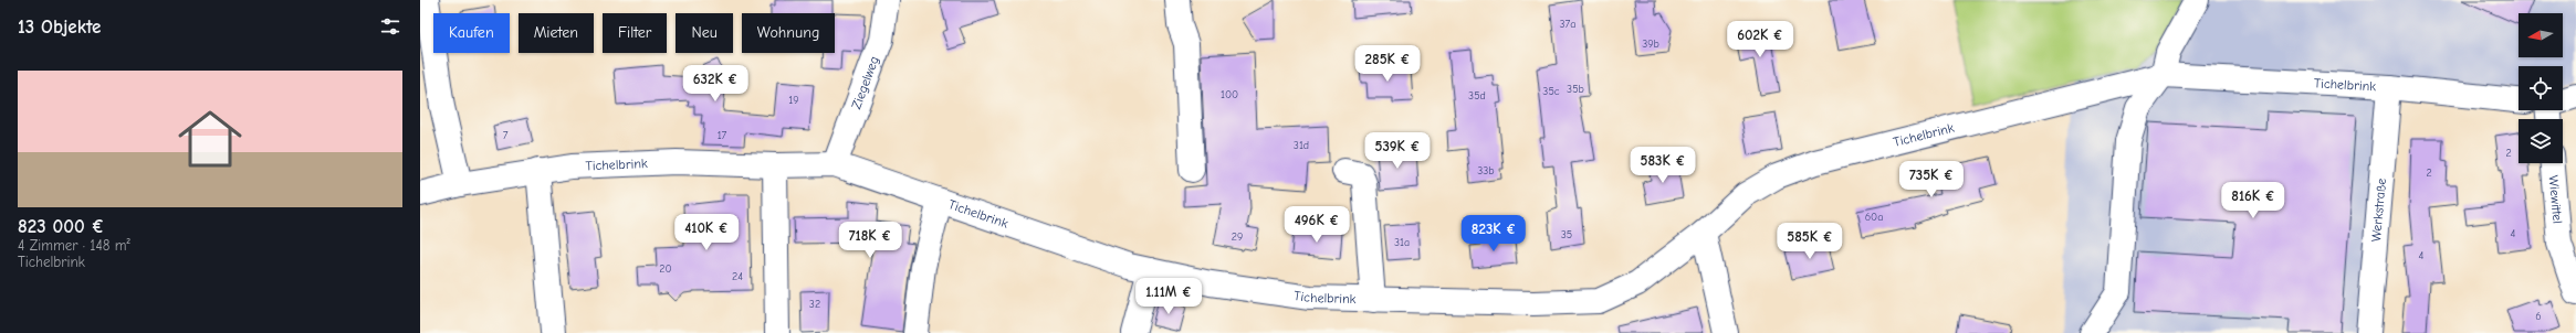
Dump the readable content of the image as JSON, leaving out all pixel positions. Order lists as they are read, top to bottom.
{
  "streets": {
    "street": [
      "Ziegelweg",
      "Tichelbrink",
      "Wiewittel",
      "Werkstraße"
    ]
  },
  "crossings": [
    ["Ziegelweg", "Tichelbrink"],
    ["Tichelbrink", "Werkstraße"]
  ],
  "house_numbers": [
    "37a",
    "39b",
    "35b",
    "35c",
    "100",
    "35d",
    "19",
    "7",
    "17",
    "31d",
    "2",
    "33b",
    "2",
    "60a",
    "4",
    "35",
    "29",
    "31a",
    "4",
    "20",
    "24",
    "32",
    "6"
  ],
  "north": "left",
  "page": {
    "heading": "13 Objekte",
    "chip": [
      "Kaufen",
      "Mieten",
      "Filter",
      "Neu",
      "Wohnung"
    ],
    "price": [
      "602K €",
      "285K €",
      "632K €",
      "539K €",
      "583K €",
      "735K €",
      "816K €",
      "496K €",
      "410K €",
      "823K €",
      "718K €",
      "585K €",
      "1.11M €"
    ],
    "list": [
      {
        "name": "823 000 €",
        "note": "4 Zimmer · 148 m² · Tichelbrink"
      }
    ]
  }
}
